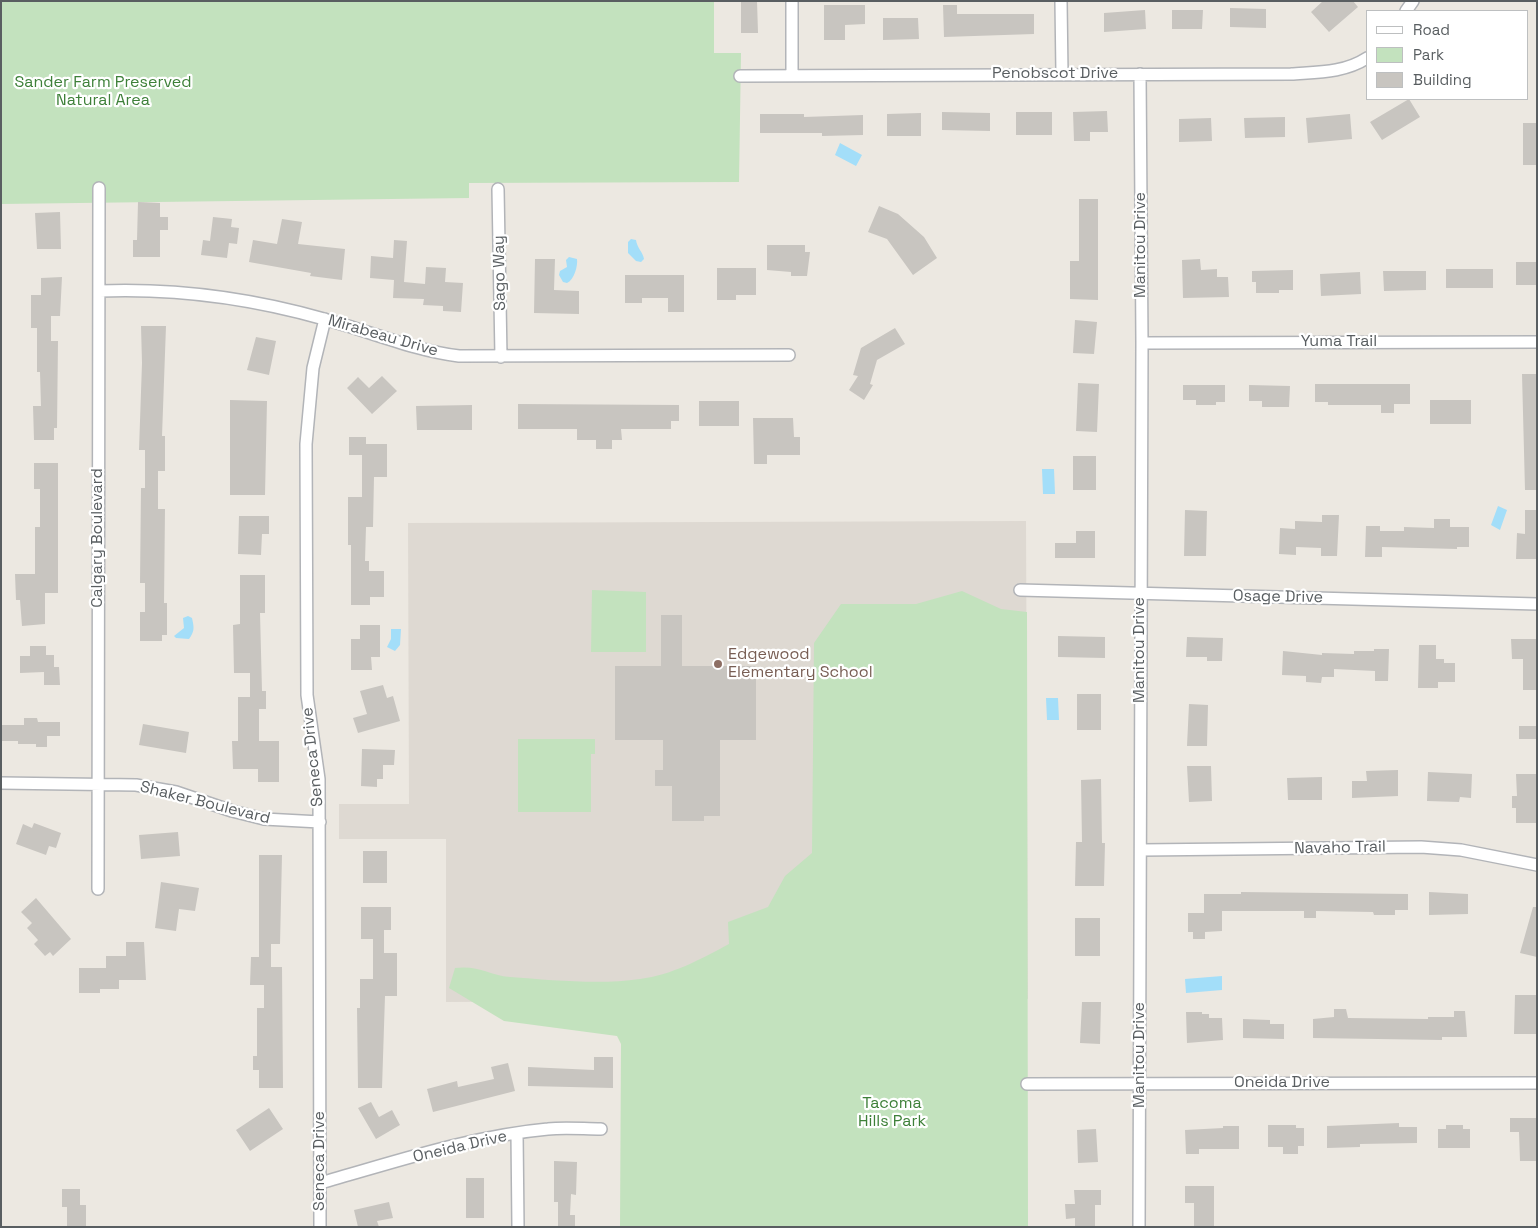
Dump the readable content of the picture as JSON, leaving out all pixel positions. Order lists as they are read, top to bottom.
{
  "streets": {
    "street": [
      "Penobscot Drive",
      "Manitou Drive",
      "Sago Way",
      "Mirabeau Drive",
      "Yuma Trail",
      "Calgary Boulevard",
      "Osage Drive",
      "Seneca Drive",
      "Shaker Boulevard",
      "Navaho Trail",
      "Oneida Drive"
    ]
  },
  "crossings": [
    ["Penobscot Drive", "Manitou Drive"],
    ["Manitou Drive", "Yuma Trail"],
    ["Manitou Drive", "Osage Drive"],
    ["Manitou Drive", "Navaho Trail"],
    ["Manitou Drive", "Oneida Drive"],
    ["Sago Way", "Mirabeau Drive"],
    ["Mirabeau Drive", "Calgary Boulevard"],
    ["Mirabeau Drive", "Seneca Drive"],
    ["Calgary Boulevard", "Shaker Boulevard"],
    ["Seneca Drive", "Shaker Boulevard"],
    ["Seneca Drive", "Oneida Drive"]
  ],
  "parks": ["Sander Farm Preserved Natural Area", "Tacoma Hills Park"],
  "places": ["Edgewood Elementary School"],
  "legend": ["Road", "Park", "Building"]
}
